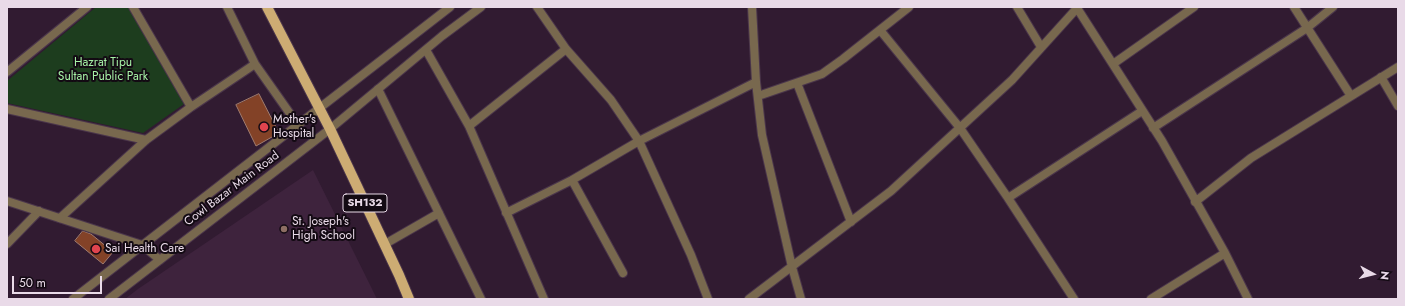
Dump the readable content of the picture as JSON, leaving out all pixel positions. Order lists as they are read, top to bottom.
{
  "streets": {
    "main road": ["SH132"],
    "street": ["Cowl Bazar Main Road"]
  },
  "crossings": [
    ["Cowl Bazar Main Road", "SH132"]
  ],
  "parks": ["Hazrat Tipu Sultan Public Park"],
  "places": ["Mother's Hospital", "St. Joseph's High School", "Sai Health Care"],
  "scale_bar": "50 m",
  "north": "right"
}
